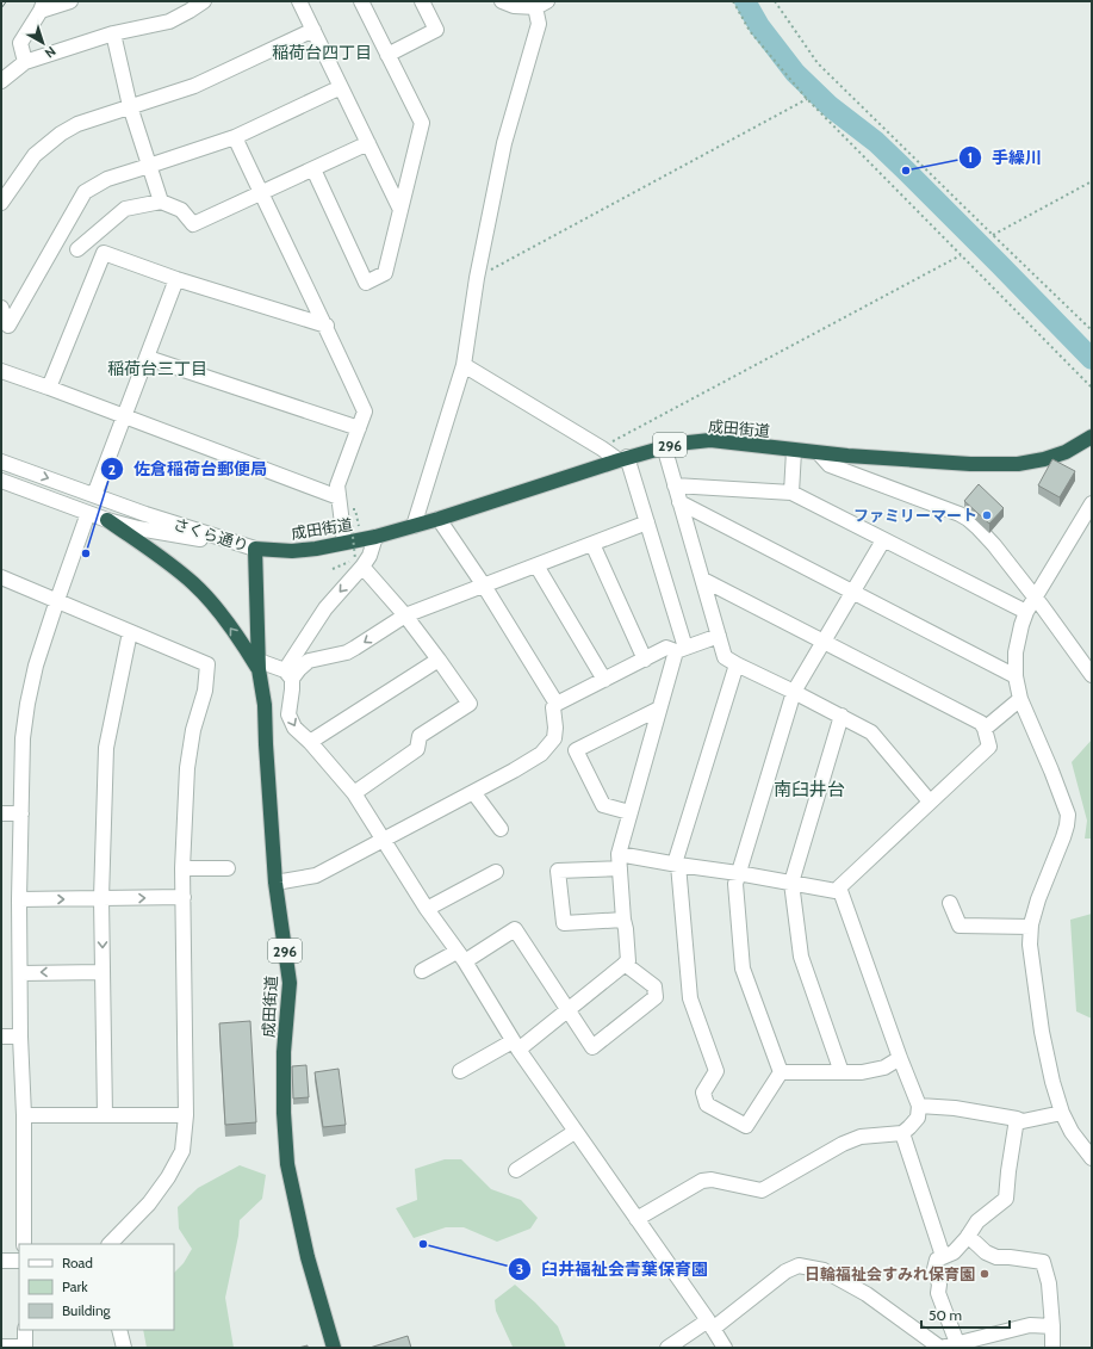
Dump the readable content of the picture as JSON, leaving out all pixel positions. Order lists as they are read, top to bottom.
{
  "streets": {
    "highway": ["成田街道", "296"],
    "street": ["さくら通り"]
  },
  "crossings": [
    ["成田街道", "さくら通り"]
  ],
  "districts": ["稲荷台四丁目", "稲荷台三丁目", "南臼井台"],
  "places": [
    "手繰川",
    "ファミリーマート",
    "佐倉稲荷台郵便局",
    "臼井福祉会青葉保育園",
    "日輪福祉会すみれ保育園"
  ],
  "legend": ["Road", "Park", "Building"],
  "scale_bar": "50 m",
  "north": "bottom right"
}
